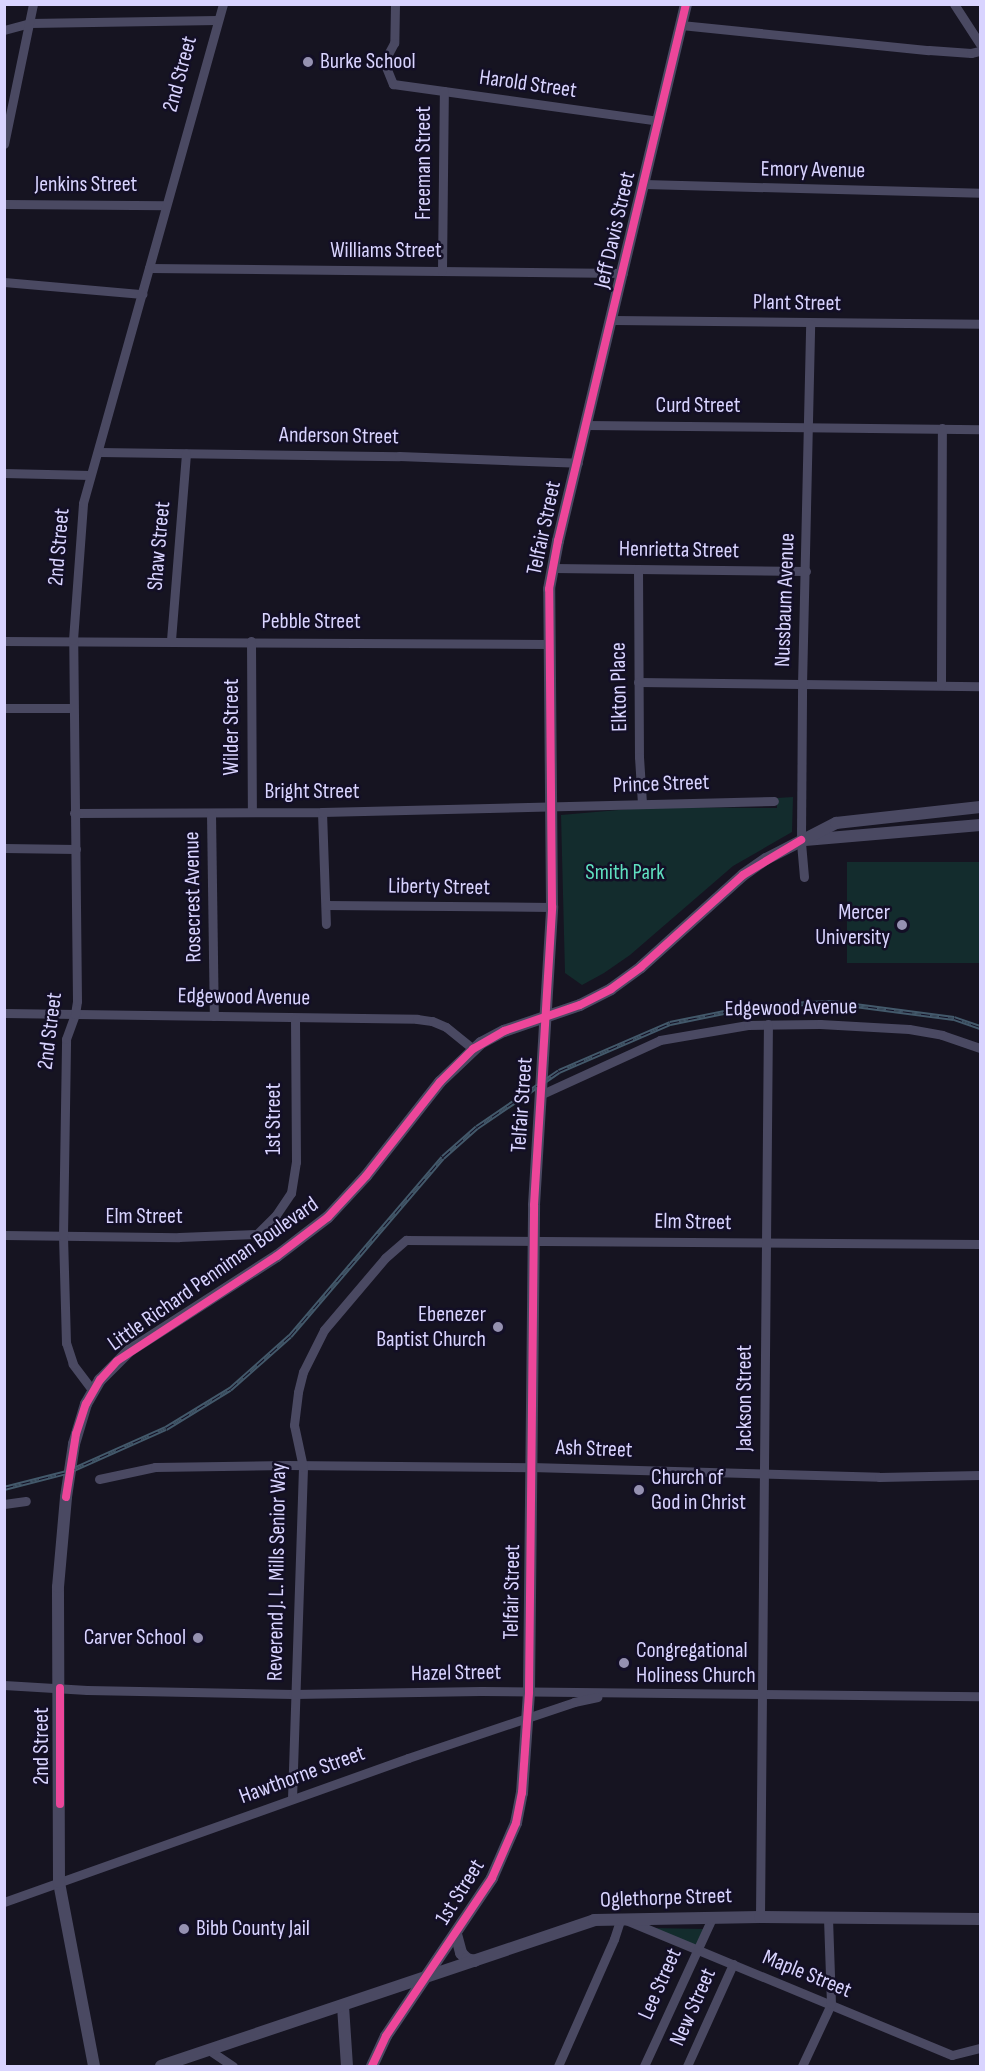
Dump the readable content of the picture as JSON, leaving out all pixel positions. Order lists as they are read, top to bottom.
{
  "streets": {
    "street": [
      "2nd Street",
      "Harold Street",
      "Freeman Street",
      "Emory Avenue",
      "Jenkins Street",
      "Jeff Davis Street",
      "Williams Street",
      "Plant Street",
      "Curd Street",
      "Anderson Street",
      "Telfair Street",
      "Shaw Street",
      "Henrietta Street",
      "Nussbaum Avenue",
      "Pebble Street",
      "Elkton Place",
      "Wilder Street",
      "Prince Street",
      "Bright Street",
      "Liberty Street",
      "Rosecrest Avenue",
      "Edgewood Avenue",
      "1st Street",
      "Elm Street",
      "Little Richard Penniman Boulevard",
      "Jackson Street",
      "Ash Street",
      "Reverend J. L. Mills Senior Way",
      "Hazel Street",
      "Hawthorne Street",
      "Oglethorpe Street",
      "Maple Street",
      "Lee Street",
      "New Street"
    ]
  },
  "crossings": [
    ["2nd Street", "Jenkins Street"],
    ["2nd Street", "Williams Street"],
    ["2nd Street", "Anderson Street"],
    ["2nd Street", "Pebble Street"],
    ["2nd Street", "Bright Street"],
    ["2nd Street", "Edgewood Avenue"],
    ["2nd Street", "Elm Street"],
    ["2nd Street", "Little Richard Penniman Boulevard"],
    ["2nd Street", "Hazel Street"],
    ["2nd Street", "Hawthorne Street"],
    ["Harold Street", "Freeman Street"],
    ["Harold Street", "Jeff Davis Street"],
    ["Freeman Street", "Williams Street"],
    ["Emory Avenue", "Jeff Davis Street"],
    ["Jeff Davis Street", "Williams Street"],
    ["Jeff Davis Street", "Plant Street"],
    ["Jeff Davis Street", "Curd Street"],
    ["Jeff Davis Street", "Anderson Street"],
    ["Jeff Davis Street", "Telfair Street"],
    ["Plant Street", "Nussbaum Avenue"],
    ["Curd Street", "Nussbaum Avenue"],
    ["Anderson Street", "Telfair Street"],
    ["Anderson Street", "Shaw Street"],
    ["Telfair Street", "Henrietta Street"],
    ["Telfair Street", "Pebble Street"],
    ["Telfair Street", "Prince Street"],
    ["Telfair Street", "Bright Street"],
    ["Telfair Street", "Liberty Street"],
    ["Telfair Street", "Edgewood Avenue"],
    ["Telfair Street", "1st Street"],
    ["Telfair Street", "Elm Street"],
    ["Telfair Street", "Little Richard Penniman Boulevard"],
    ["Telfair Street", "Ash Street"],
    ["Telfair Street", "Hazel Street"],
    ["Telfair Street", "Hawthorne Street"],
    ["Shaw Street", "Pebble Street"],
    ["Henrietta Street", "Nussbaum Avenue"],
    ["Henrietta Street", "Elkton Place"],
    ["Nussbaum Avenue", "Little Richard Penniman Boulevard"],
    ["Pebble Street", "Wilder Street"],
    ["Elkton Place", "Prince Street"],
    ["Wilder Street", "Bright Street"],
    ["Prince Street", "Bright Street"],
    ["Bright Street", "Rosecrest Avenue"],
    ["Rosecrest Avenue", "Edgewood Avenue"],
    ["Edgewood Avenue", "1st Street"],
    ["Edgewood Avenue", "Little Richard Penniman Boulevard"],
    ["Edgewood Avenue", "Jackson Street"],
    ["1st Street", "Elm Street"],
    ["1st Street", "Hawthorne Street"],
    ["1st Street", "Oglethorpe Street"],
    ["Elm Street", "Jackson Street"],
    ["Elm Street", "Reverend J. L. Mills Senior Way"],
    ["Jackson Street", "Ash Street"],
    ["Jackson Street", "Hazel Street"],
    ["Jackson Street", "Oglethorpe Street"],
    ["Ash Street", "Reverend J. L. Mills Senior Way"],
    ["Reverend J. L. Mills Senior Way", "Hazel Street"],
    ["Reverend J. L. Mills Senior Way", "Hawthorne Street"],
    ["Hazel Street", "Hawthorne Street"],
    ["Oglethorpe Street", "Maple Street"],
    ["Oglethorpe Street", "Lee Street"],
    ["Maple Street", "Lee Street"],
    ["Maple Street", "New Street"]
  ],
  "parks": ["Smith Park"],
  "places": [
    "Burke School",
    "Mercer University",
    "Ebenezer Baptist Church",
    "Church of God in Christ",
    "Carver School",
    "Congregational Holiness Church",
    "Bibb County Jail"
  ]
}
